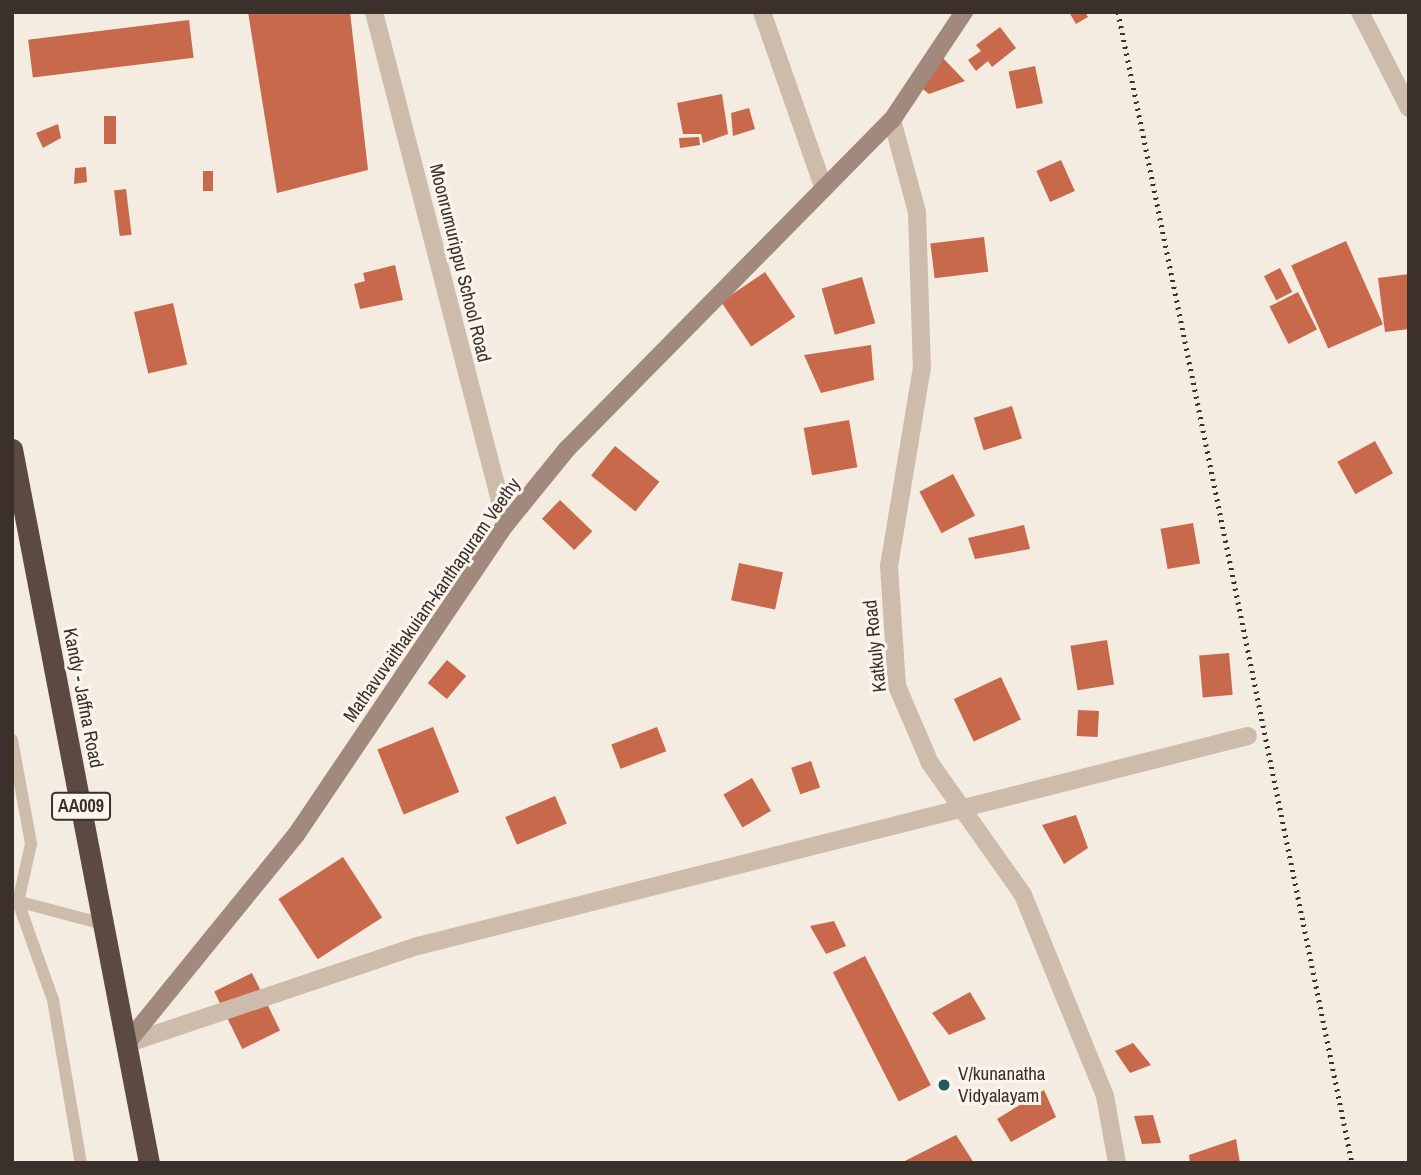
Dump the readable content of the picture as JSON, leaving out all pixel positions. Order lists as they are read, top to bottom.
{
  "streets": {
    "highway": ["Kandy - Jaffna Road", "AA009"],
    "street": ["Moonrumurippu School Road", "Mathavuvaithakuiam-kanthapuram Veethy", "Katkuly Road"]
  },
  "crossings": [
    ["Moonrumurippu School Road", "Mathavuvaithakuiam-kanthapuram Veethy"],
    ["Mathavuvaithakuiam-kanthapuram Veethy", "Katkuly Road"],
    ["Mathavuvaithakuiam-kanthapuram Veethy", "Kandy - Jaffna Road"]
  ],
  "places": ["V/kunanatha Vidyalayam"]
}
